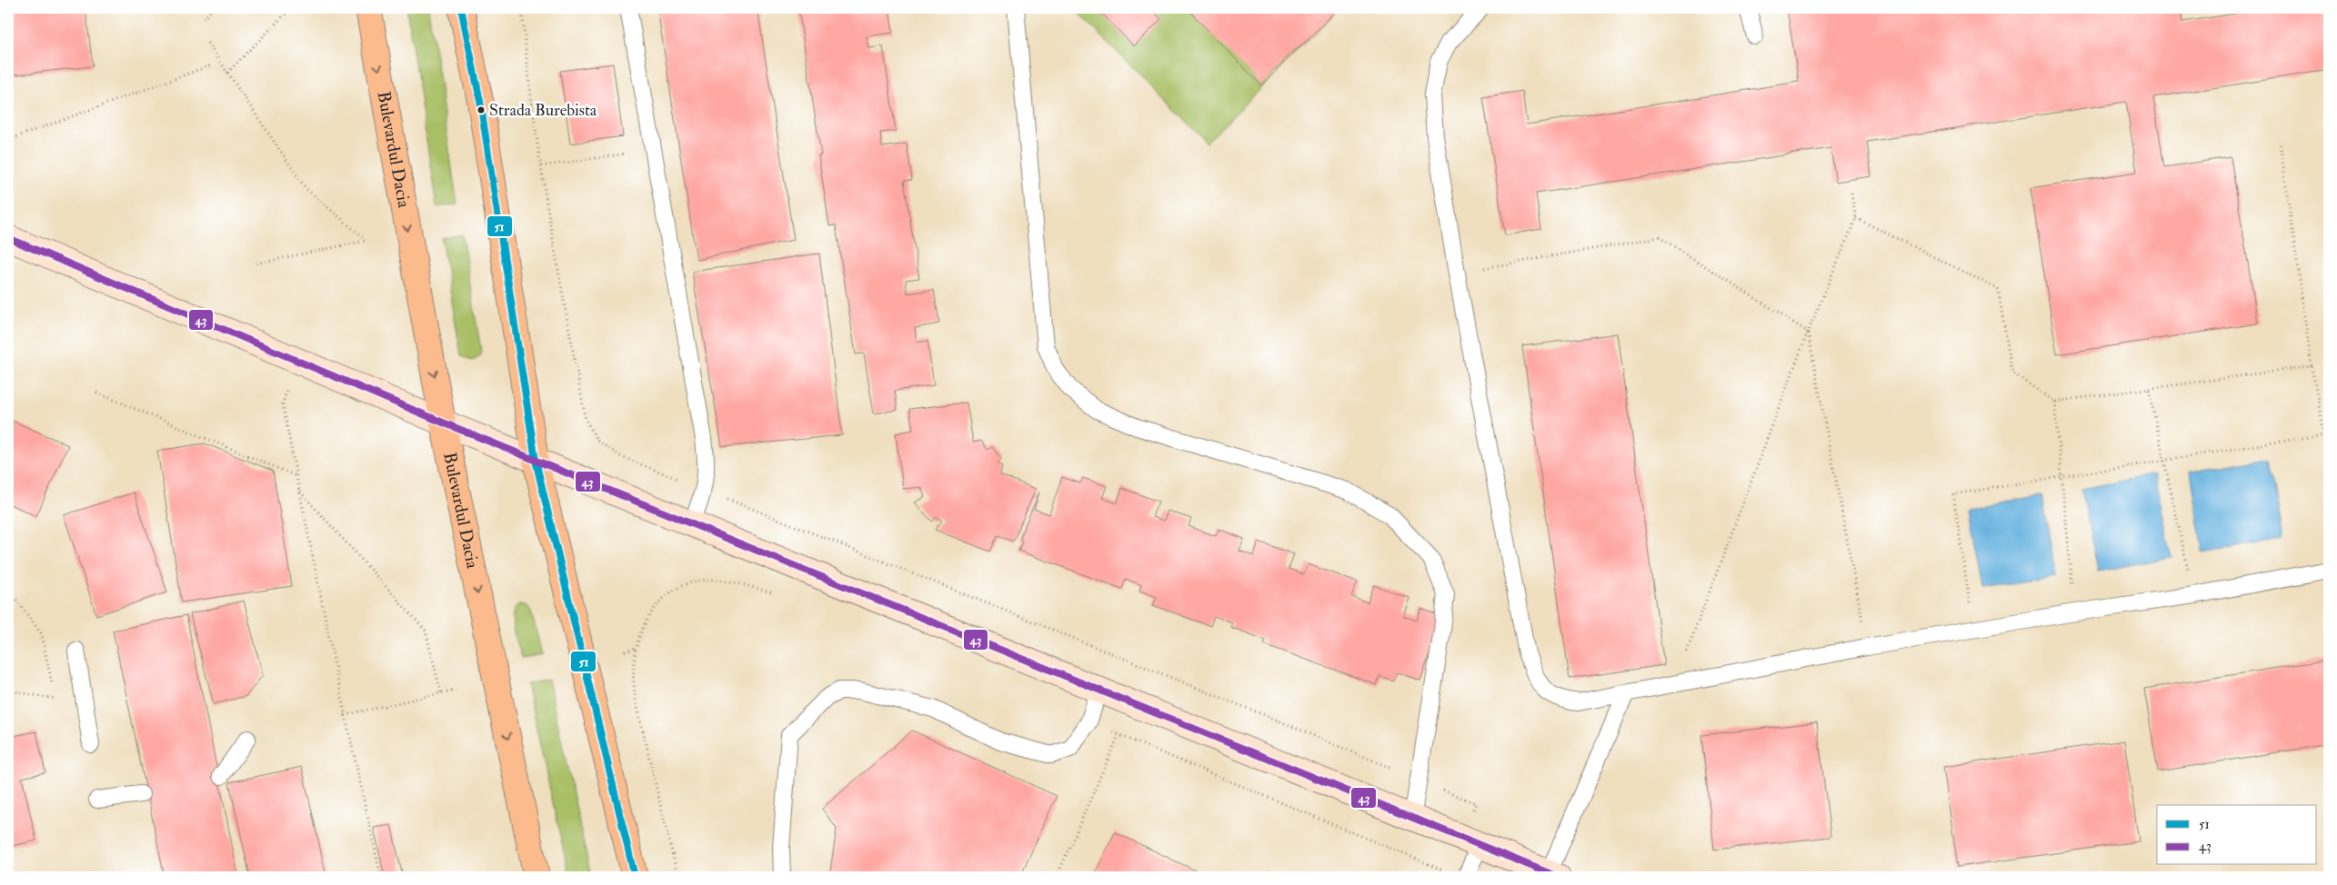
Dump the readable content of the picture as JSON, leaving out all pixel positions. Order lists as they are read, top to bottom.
{
  "streets": {
    "main road": ["Bulevardul Dacia"]
  },
  "places": ["Strada Burebista"],
  "lines": ["transit line 51", "transit line 43"],
  "legend": ["51", "43"]
}
